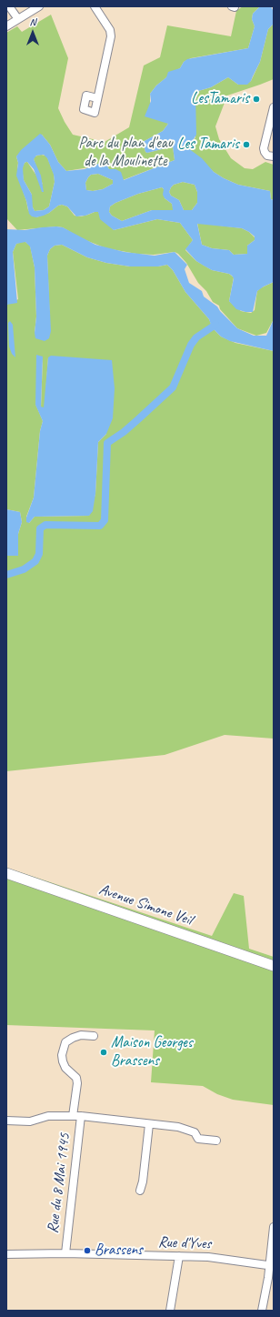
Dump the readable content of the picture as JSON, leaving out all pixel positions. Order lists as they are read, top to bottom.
{
  "streets": {
    "main road": ["Avenue Simone Veil"],
    "street": ["Rue du 8 Mai 1945", "Rue d'Yves"]
  },
  "crossings": [
    ["Rue du 8 Mai 1945", "Rue d'Yves"]
  ],
  "parks": ["Parc du plan d'eau de la Moulinette"],
  "places": [
    "LesTamaris",
    "Les Tamaris",
    "Maison Georges Brassens",
    "Brassens"
  ],
  "north": "top"
}
